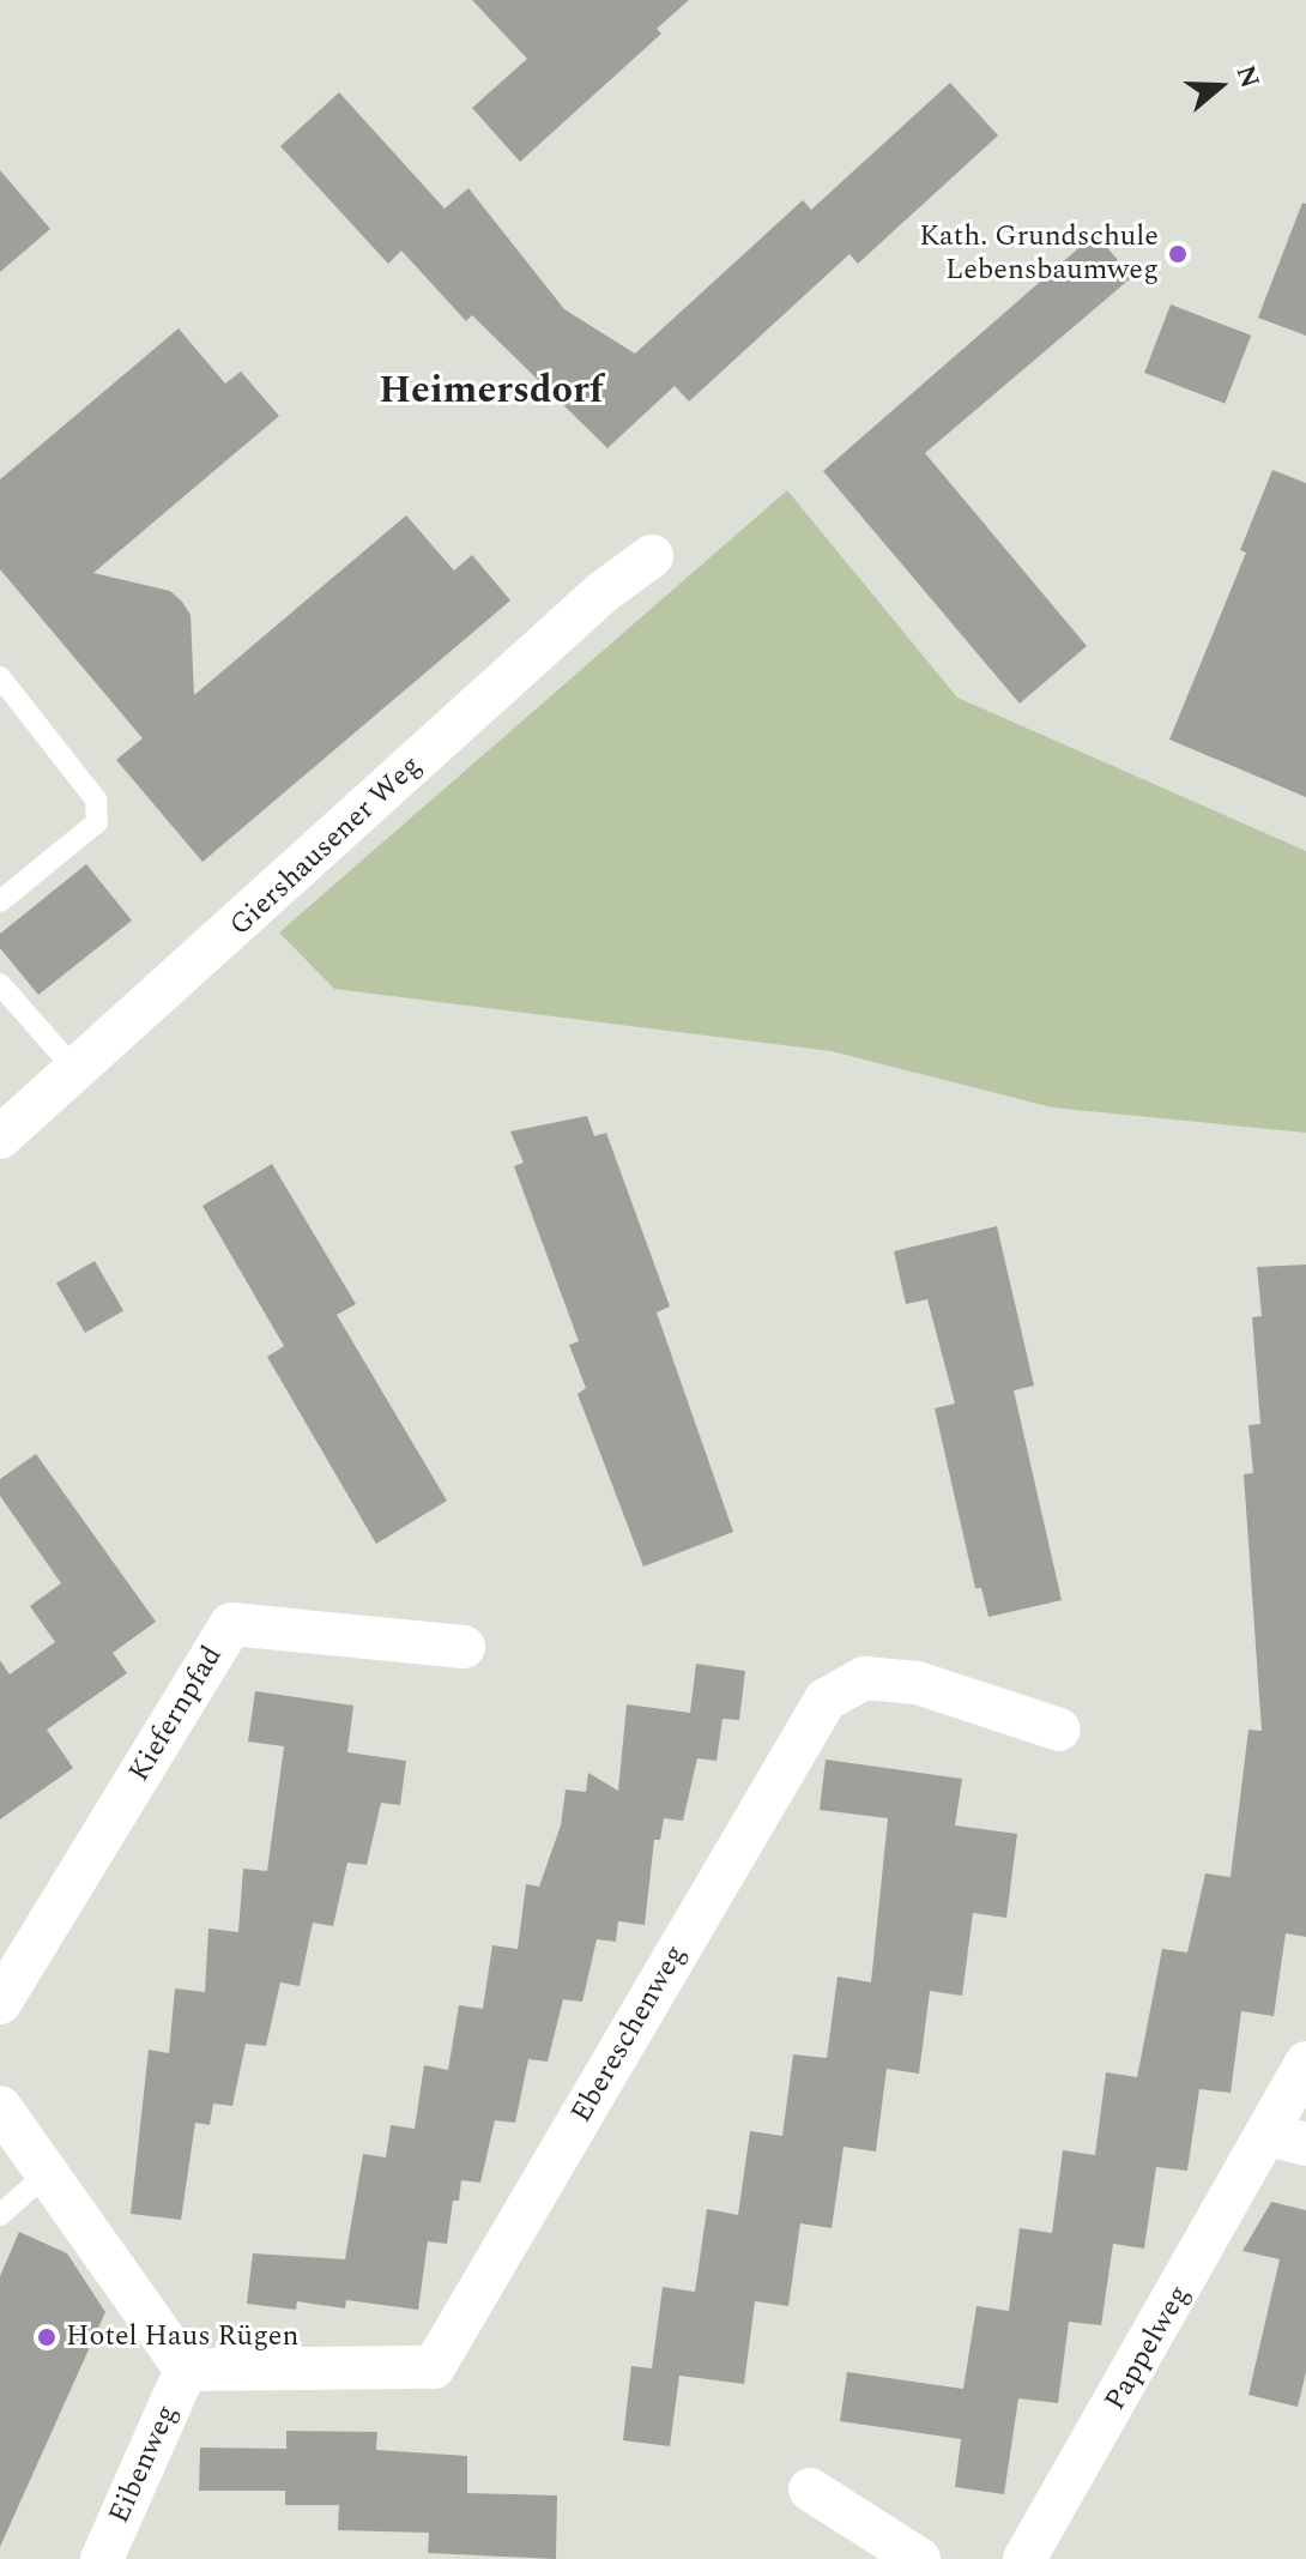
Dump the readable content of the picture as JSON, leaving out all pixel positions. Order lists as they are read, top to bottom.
{
  "streets": {
    "street": [
      "Giershausener Weg",
      "Kiefernpfad",
      "Ebereschenweg",
      "Pappelweg",
      "Eibenweg"
    ]
  },
  "crossings": [
    ["Ebereschenweg", "Eibenweg"]
  ],
  "districts": ["Heimersdorf"],
  "places": ["Kath. Grundschule Lebensbaumweg", "Hotel Haus Rügen"],
  "north": "right"
}
